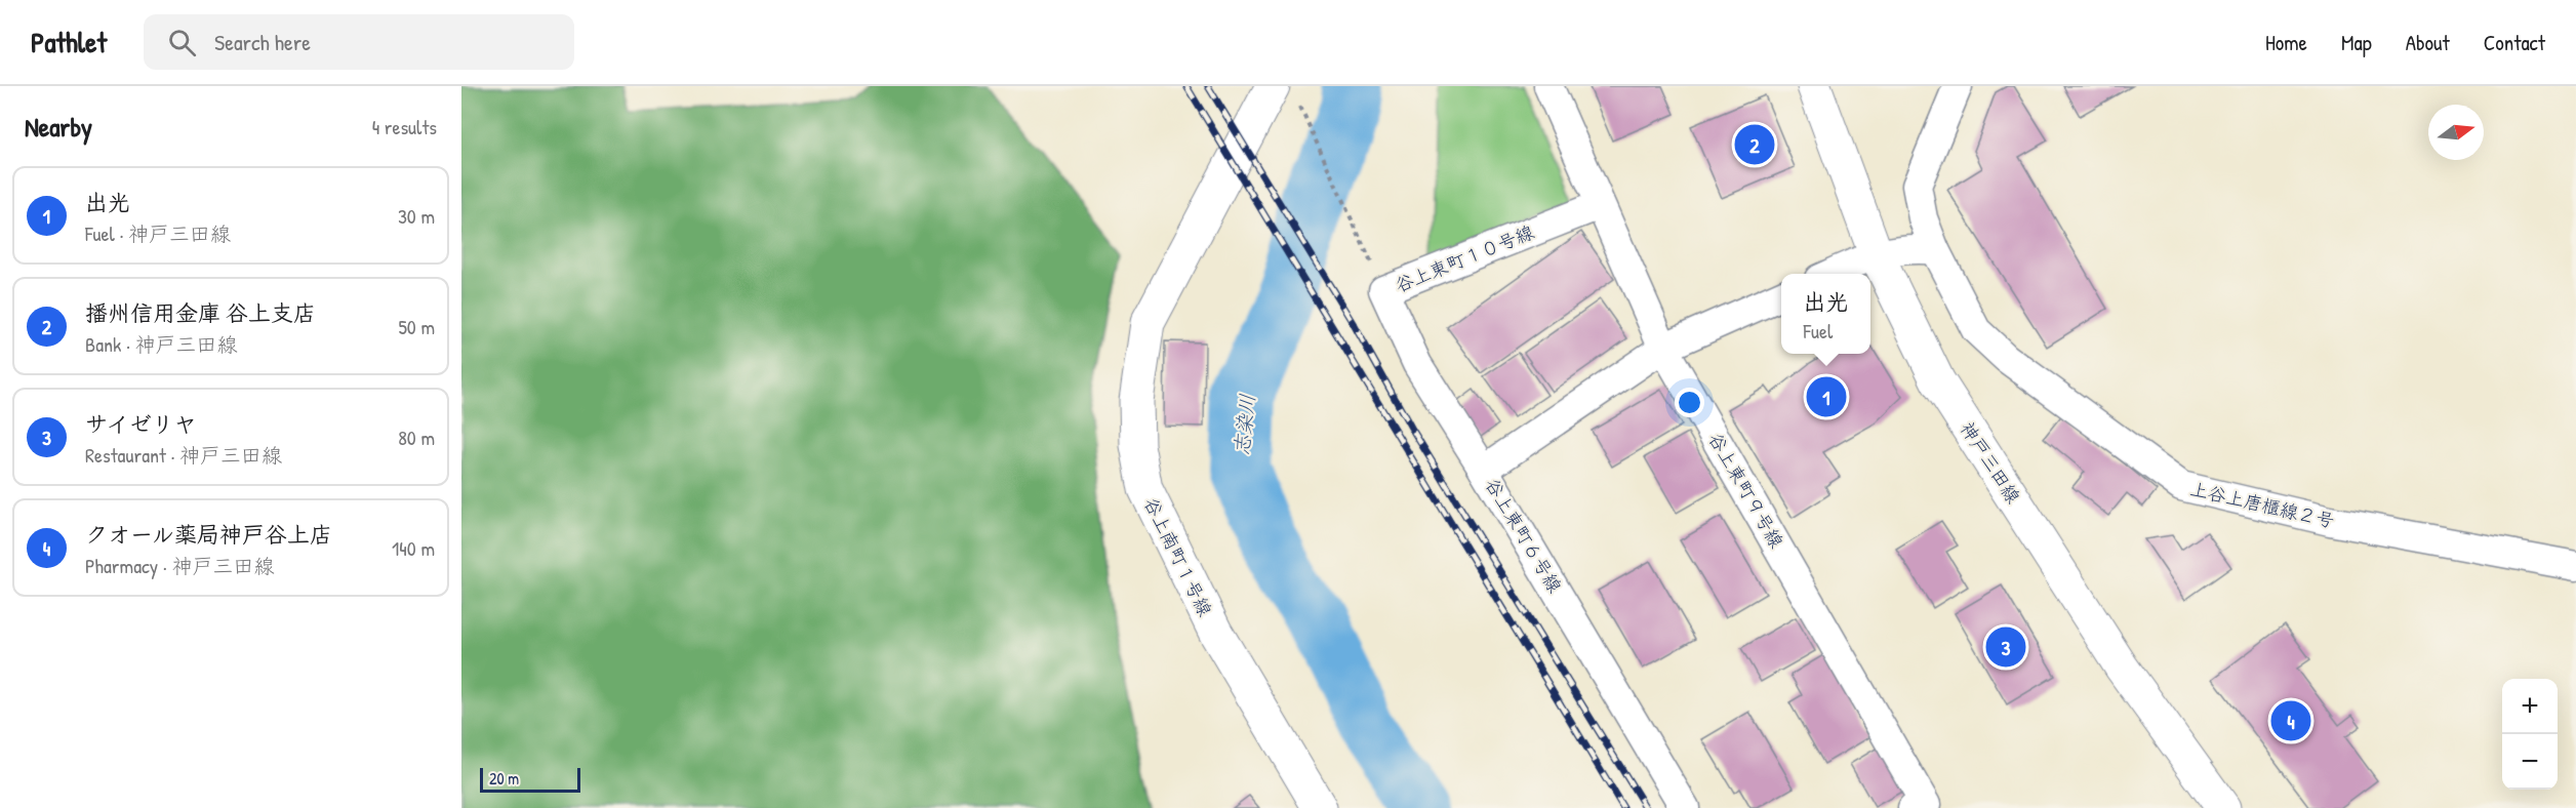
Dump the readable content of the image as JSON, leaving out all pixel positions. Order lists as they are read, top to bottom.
{
  "streets": {
    "main road": ["神戸三田線", "谷上南町１号線"],
    "street": [
      "谷上東町１０号線",
      "谷上東町９号線",
      "上谷上唐櫃線２号",
      "谷上東町６号線"
    ]
  },
  "crossings": [
    ["谷上東町１０号線", "谷上東町９号線"],
    ["谷上東町１０号線", "谷上東町６号線"],
    ["谷上東町９号線", "谷上東町６号線"]
  ],
  "water": ["志染川"],
  "scale_bar": "20 m",
  "north": "right",
  "page": {
    "header": "Pathlet",
    "search": "Search here",
    "nav": [
      "Home",
      "Map",
      "About",
      "Contact"
    ],
    "heading": ["Nearby", "4 results"],
    "pins": [
      "2",
      "1",
      "3",
      "4"
    ],
    "list": [
      {
        "mark": "1",
        "name": "出光",
        "note": "Fuel · 神戸三田線",
        "value": "30 m"
      },
      {
        "mark": "2",
        "name": "播州信用金庫 谷上支店",
        "note": "Bank · 神戸三田線",
        "value": "50 m"
      },
      {
        "mark": "3",
        "name": "サイゼリヤ",
        "note": "Restaurant · 神戸三田線",
        "value": "80 m"
      },
      {
        "mark": "4",
        "name": "クオール薬局神戸谷上店",
        "note": "Pharmacy · 神戸三田線",
        "value": "140 m"
      }
    ],
    "popup": ["出光", "Fuel"],
    "map_buttons": ["+", "−"],
    "scale": "20 m"
  }
}
